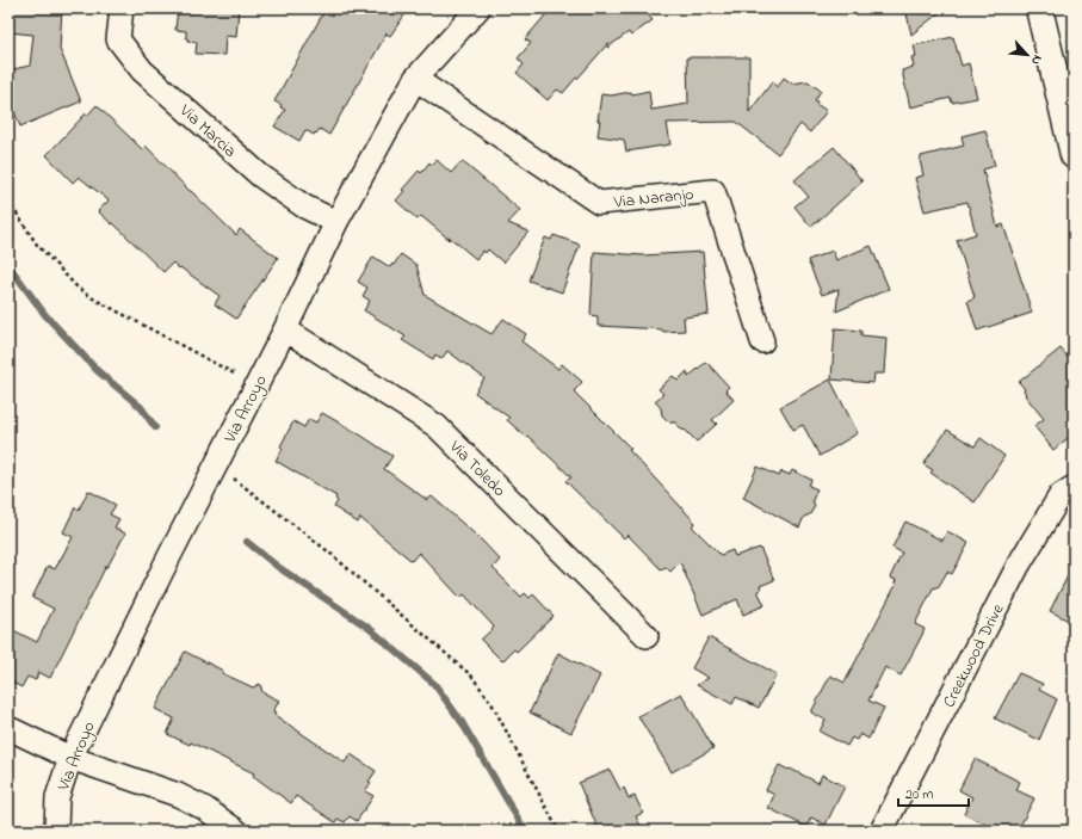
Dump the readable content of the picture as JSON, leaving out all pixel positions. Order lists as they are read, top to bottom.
{
  "streets": {
    "street": [
      "Via Marcia",
      "Via Naranjo",
      "Via Arroyo",
      "Via Toledo",
      "Creekwood Drive"
    ]
  },
  "crossings": [
    ["Via Marcia", "Via Arroyo"],
    ["Via Naranjo", "Via Arroyo"],
    ["Via Arroyo", "Via Toledo"]
  ],
  "scale_bar": "20 m",
  "north": "bottom right"
}
